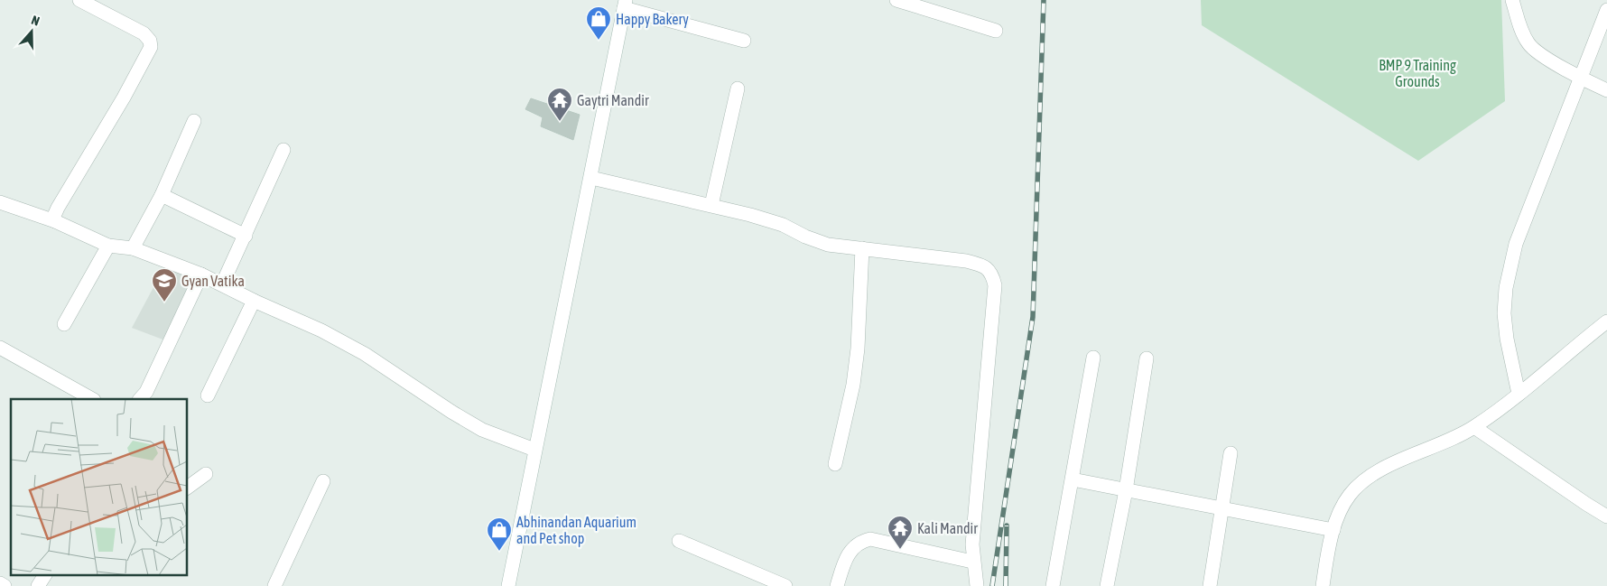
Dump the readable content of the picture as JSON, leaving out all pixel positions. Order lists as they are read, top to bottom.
{
  "parks": ["BMP 9 Training Grounds"],
  "places": {
    "shop": ["Happy Bakery", "Abhinandan Aquarium and Pet shop"],
    "temple": ["Gaytri Mandir", "Kali Mandir"],
    "school or university": ["Gyan Vatika"]
  },
  "north": "top"
}
